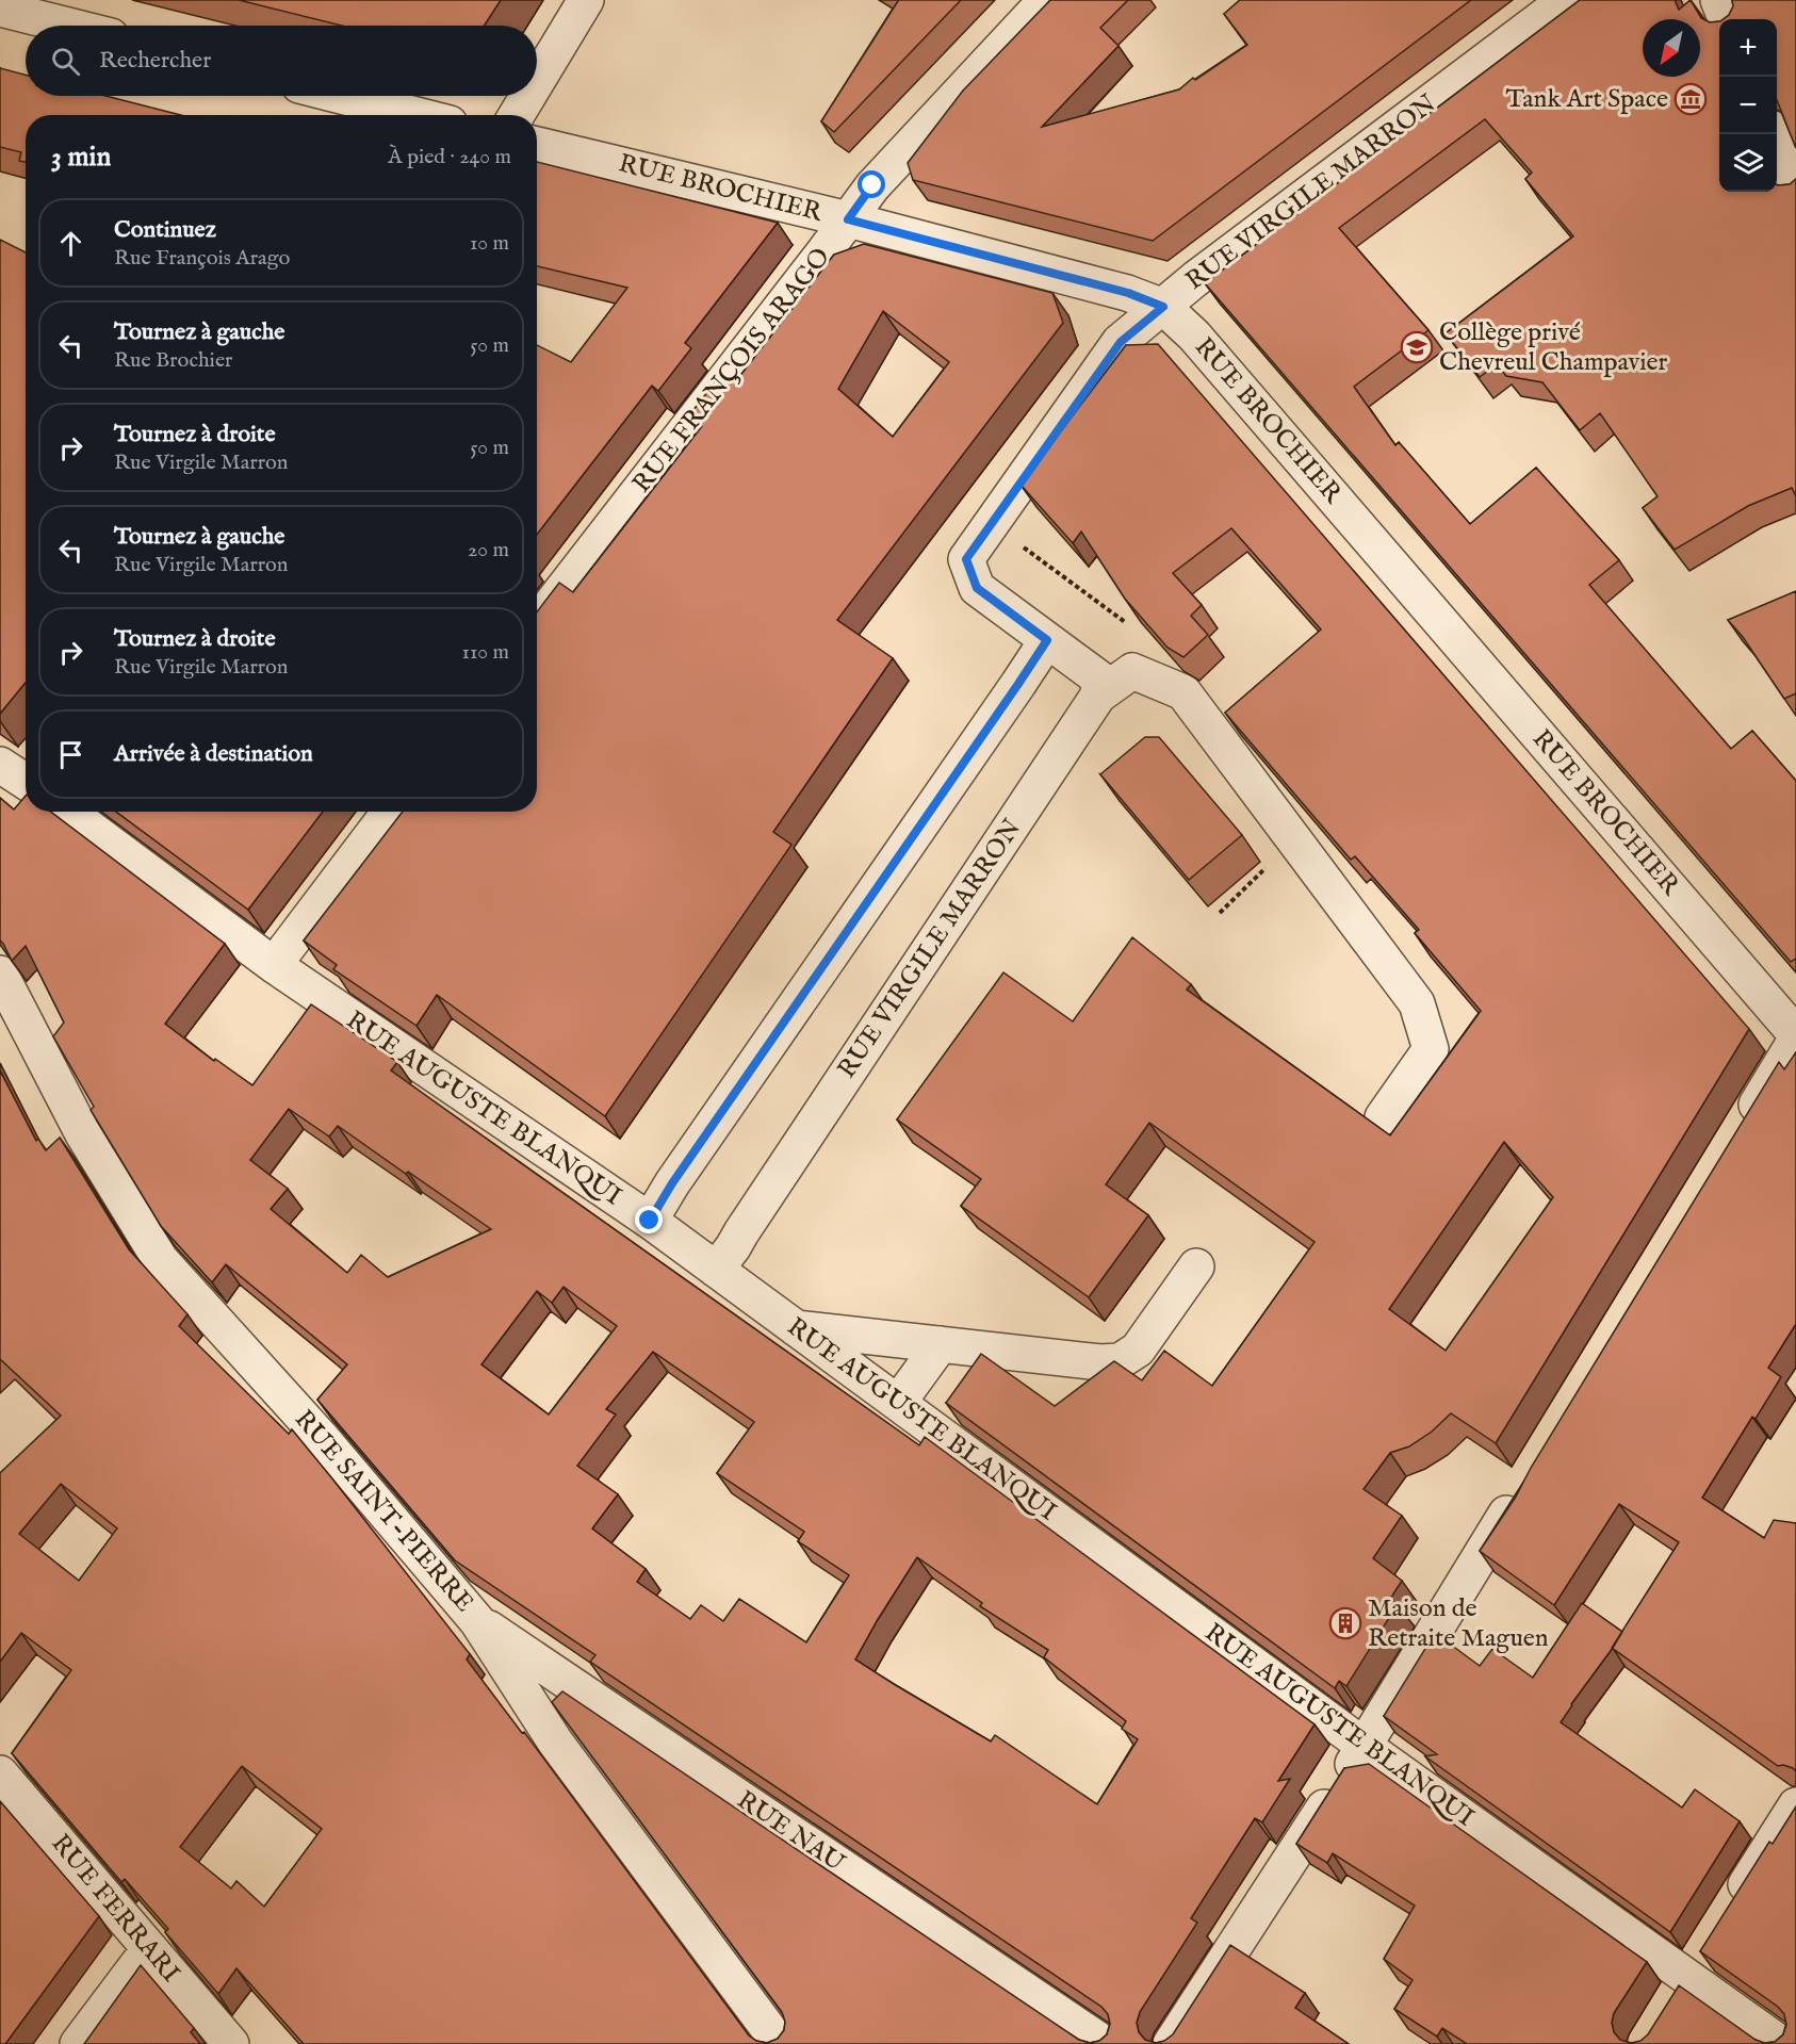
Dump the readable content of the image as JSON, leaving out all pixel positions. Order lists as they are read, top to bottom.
{
  "streets": {
    "street": [
      "RUE BROCHIER",
      "RUE VIRGILE MARRON",
      "RUE FRANÇOIS ARAGO",
      "RUE AUGUSTE BLANQUI",
      "RUE SAINT-PIERRE",
      "RUE NAU",
      "RUE FERRARI"
    ]
  },
  "crossings": [
    ["RUE BROCHIER", "RUE VIRGILE MARRON"],
    ["RUE BROCHIER", "RUE FRANÇOIS ARAGO"],
    ["RUE VIRGILE MARRON", "RUE AUGUSTE BLANQUI"],
    ["RUE SAINT-PIERRE", "RUE NAU"]
  ],
  "places": {
    "museum": ["Tank Art Space"],
    "school or university": ["Collège privé Chevreul Champavier"],
    "building": ["Maison de Retraite Maguen"]
  },
  "north": "bottom left",
  "page": {
    "map_buttons": ["+", "−"],
    "search": "Rechercher",
    "heading": ["3 min", "À pied · 240 m"],
    "list": [
      ["Continuez", "Rue François Arago", "10 m"],
      ["Tournez à gauche", "Rue Brochier", "50 m"],
      ["Tournez à droite", "Rue Virgile Marron", "50 m"],
      ["Tournez à gauche", "Rue Virgile Marron", "20 m"],
      ["Tournez à droite", "Rue Virgile Marron", "110 m"],
      "Arrivée à destination"
    ]
  }
}
